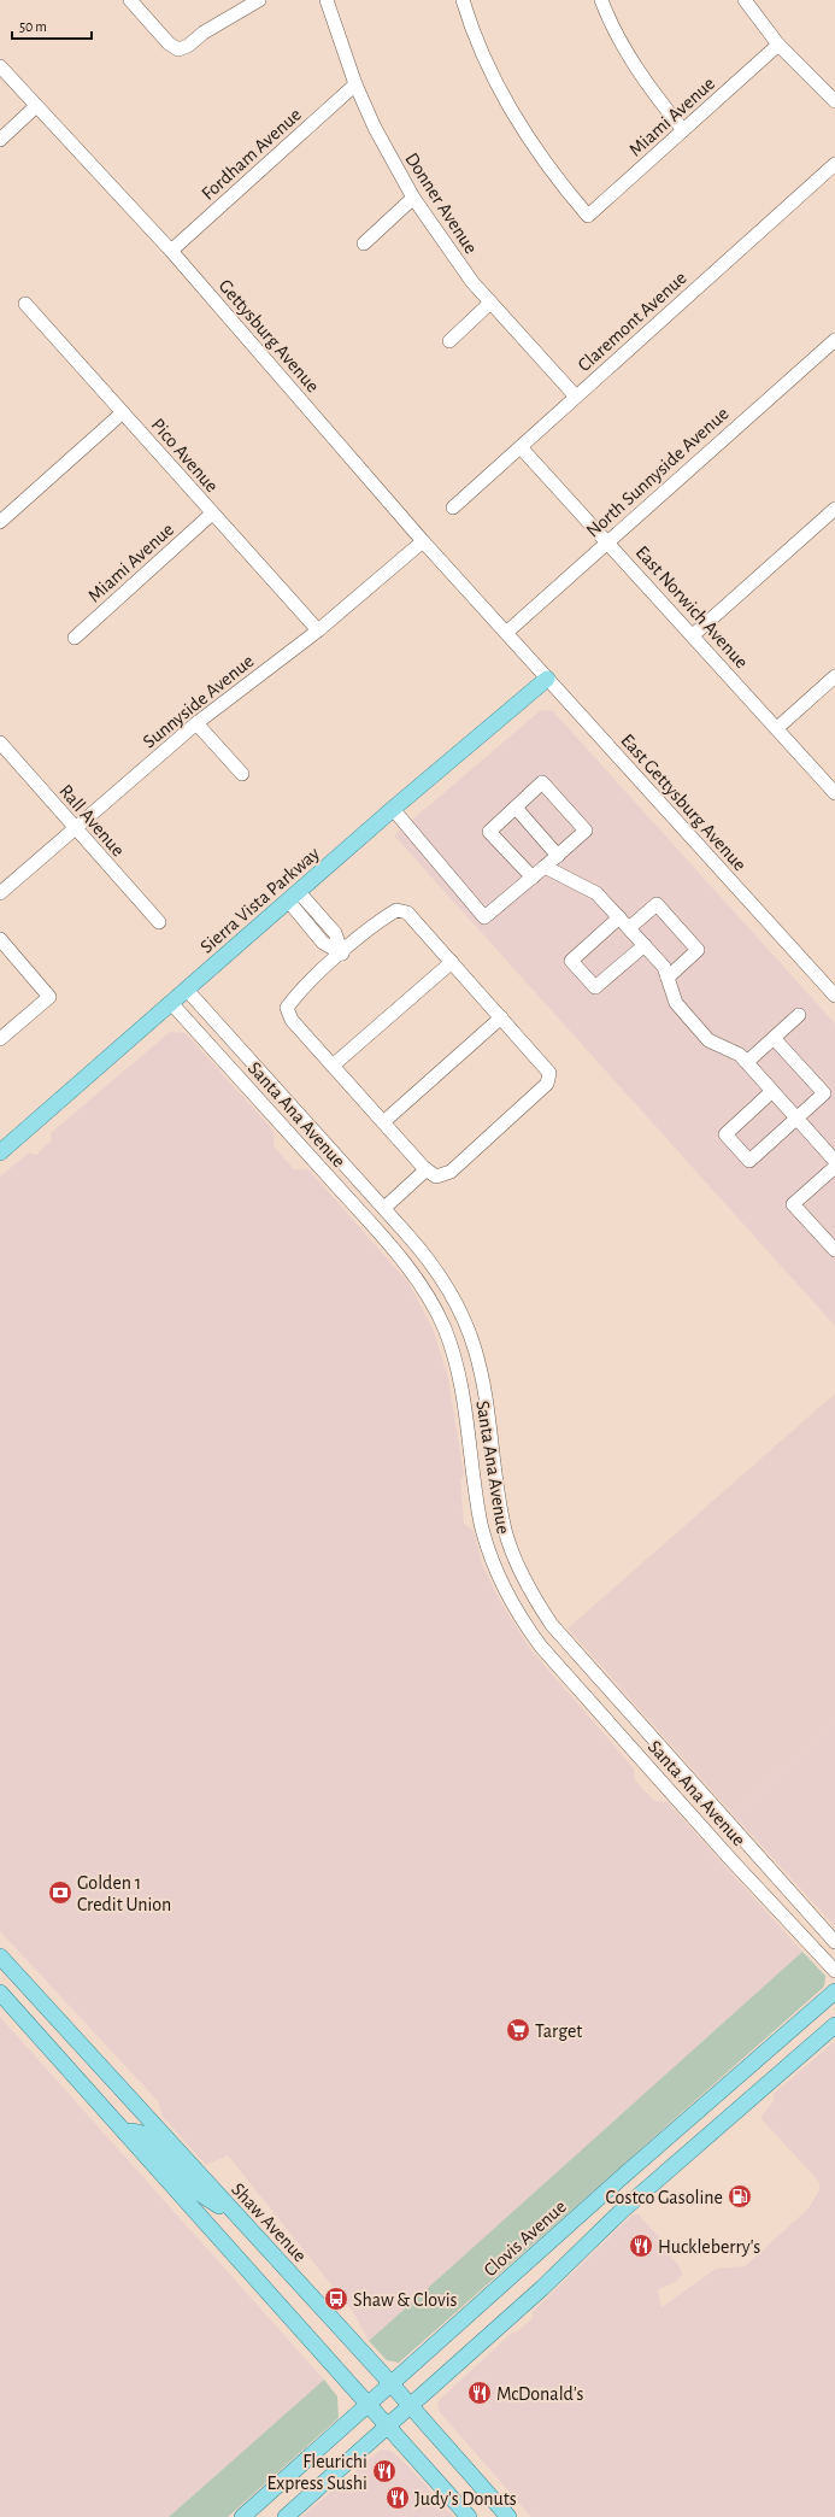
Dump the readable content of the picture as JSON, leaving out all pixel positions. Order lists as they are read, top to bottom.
{
  "streets": {
    "main road": ["Sierra Vista Parkway", "Shaw Avenue", "Clovis Avenue"],
    "street": [
      "Miami Avenue",
      "Fordham Avenue",
      "Donner Avenue",
      "Claremont Avenue",
      "Gettysburg Avenue",
      "Pico Avenue",
      "North Sunnyside Avenue",
      "East Norwich Avenue",
      "Sunnyside Avenue",
      "East Gettysburg Avenue",
      "Rall Avenue",
      "Santa Ana Avenue"
    ]
  },
  "crossings": [
    ["Miami Avenue", "Pico Avenue"],
    ["Fordham Avenue", "Donner Avenue"],
    ["Fordham Avenue", "Gettysburg Avenue"],
    ["Donner Avenue", "Claremont Avenue"],
    ["Claremont Avenue", "East Norwich Avenue"],
    ["Gettysburg Avenue", "North Sunnyside Avenue"],
    ["Gettysburg Avenue", "Sunnyside Avenue"],
    ["Gettysburg Avenue", "East Gettysburg Avenue"],
    ["Pico Avenue", "Sunnyside Avenue"],
    ["North Sunnyside Avenue", "East Norwich Avenue"],
    ["North Sunnyside Avenue", "East Gettysburg Avenue"],
    ["Sunnyside Avenue", "Rall Avenue"],
    ["East Gettysburg Avenue", "Sierra Vista Parkway"],
    ["Sierra Vista Parkway", "Santa Ana Avenue"],
    ["Shaw Avenue", "Clovis Avenue"]
  ],
  "places": {
    "bank": ["Golden 1 Credit Union"],
    "supermarket": ["Target"],
    "fuel station": ["Costco Gasoline"],
    "restaurant": [
      "Huckleberry's",
      "McDonald's",
      "Fleurichi Express Sushi",
      "Judy's Donuts"
    ],
    "bus stop": ["Shaw & Clovis"]
  },
  "scale_bar": "50 m"
}
